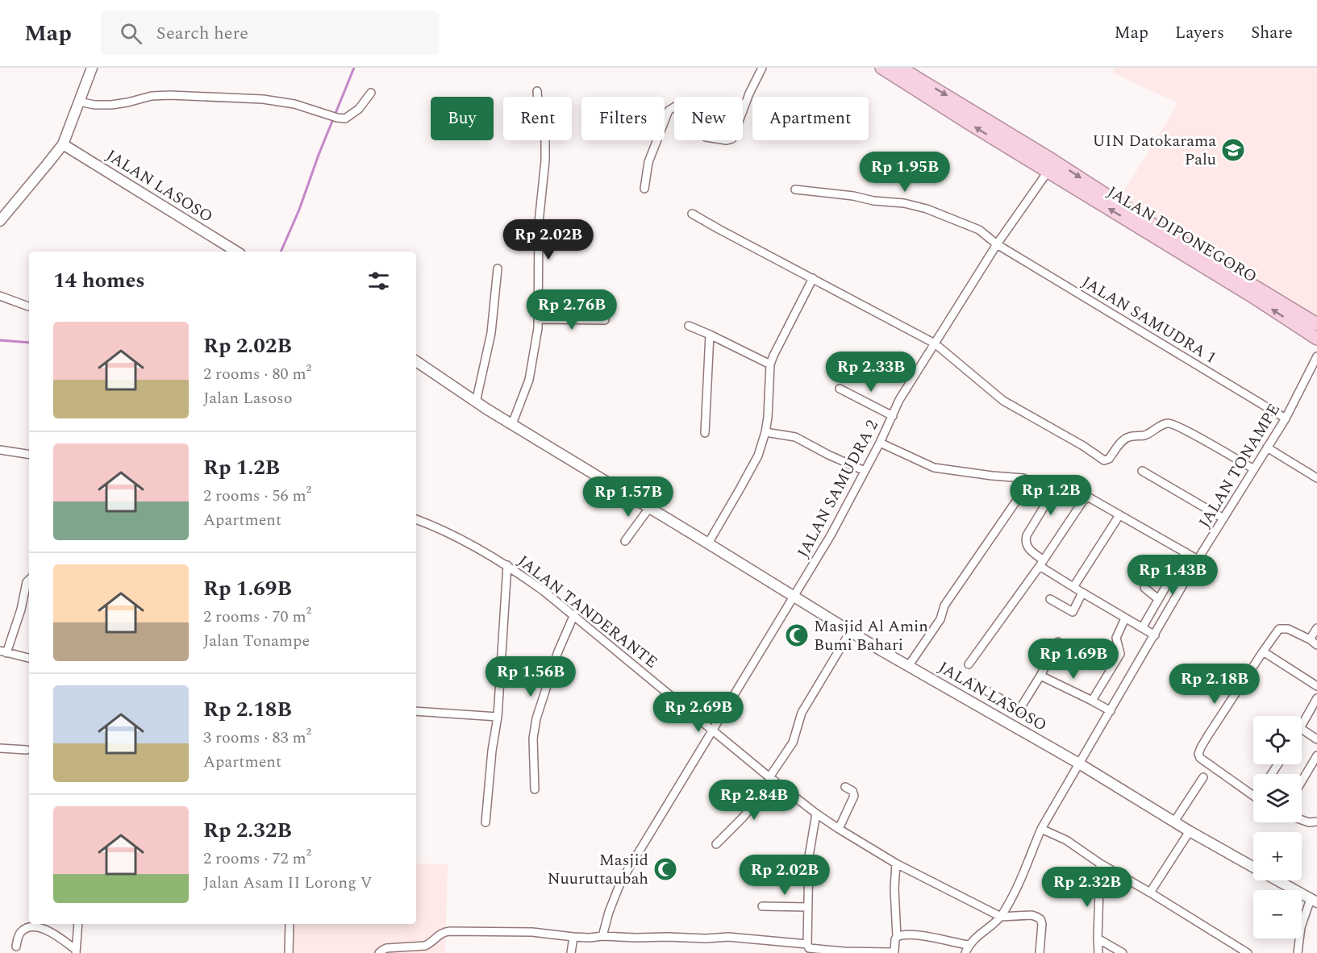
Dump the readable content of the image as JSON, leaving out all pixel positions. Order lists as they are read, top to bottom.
{
  "streets": {
    "highway": ["JALAN DIPONEGORO"],
    "street": [
      "JALAN LASOSO",
      "JALAN SAMUDRA 1",
      "JALAN TONAMPE",
      "JALAN SAMUDRA 2",
      "JALAN TANDERANTE"
    ]
  },
  "crossings": [
    ["JALAN LASOSO", "JALAN TONAMPE"],
    ["JALAN LASOSO", "JALAN SAMUDRA 2"],
    ["JALAN DIPONEGORO", "JALAN SAMUDRA 2"],
    ["JALAN SAMUDRA 1", "JALAN TONAMPE"],
    ["JALAN SAMUDRA 1", "JALAN SAMUDRA 2"],
    ["JALAN TONAMPE", "JALAN TANDERANTE"],
    ["JALAN SAMUDRA 2", "JALAN TANDERANTE"]
  ],
  "places": {
    "school or university": ["UIN Datokarama Palu"],
    "mosque": ["Masjid Al Amin Bumi Bahari", "Masjid Nuuruttaubah"]
  },
  "page": {
    "header": "Map",
    "search": "Search here",
    "nav": ["Map", "Layers", "Share"],
    "chip": [
      "Buy",
      "Rent",
      "Filters",
      "New",
      "Apartment"
    ],
    "price": [
      "Rp 1.95B",
      "Rp 2.02B",
      "Rp 2.76B",
      "Rp 2.33B",
      "Rp 1.2B",
      "Rp 1.57B",
      "Rp 1.43B",
      "Rp 1.69B",
      "Rp 1.56B",
      "Rp 2.18B",
      "Rp 2.69B",
      "Rp 2.84B",
      "Rp 2.02B",
      "Rp 2.32B"
    ],
    "heading": "14 homes",
    "list": [
      {
        "name": "Rp 2.02B",
        "note": "2 rooms · 80 m² · Jalan Lasoso"
      },
      {
        "name": "Rp 1.2B",
        "note": "2 rooms · 56 m² · Apartment"
      },
      {
        "name": "Rp 1.69B",
        "note": "2 rooms · 70 m² · Jalan Tonampe"
      },
      {
        "name": "Rp 2.18B",
        "note": "3 rooms · 83 m² · Apartment"
      },
      {
        "name": "Rp 2.32B",
        "note": "2 rooms · 72 m² · Jalan Asam II Lorong V"
      }
    ],
    "map_buttons": ["+", "−"]
  }
}
